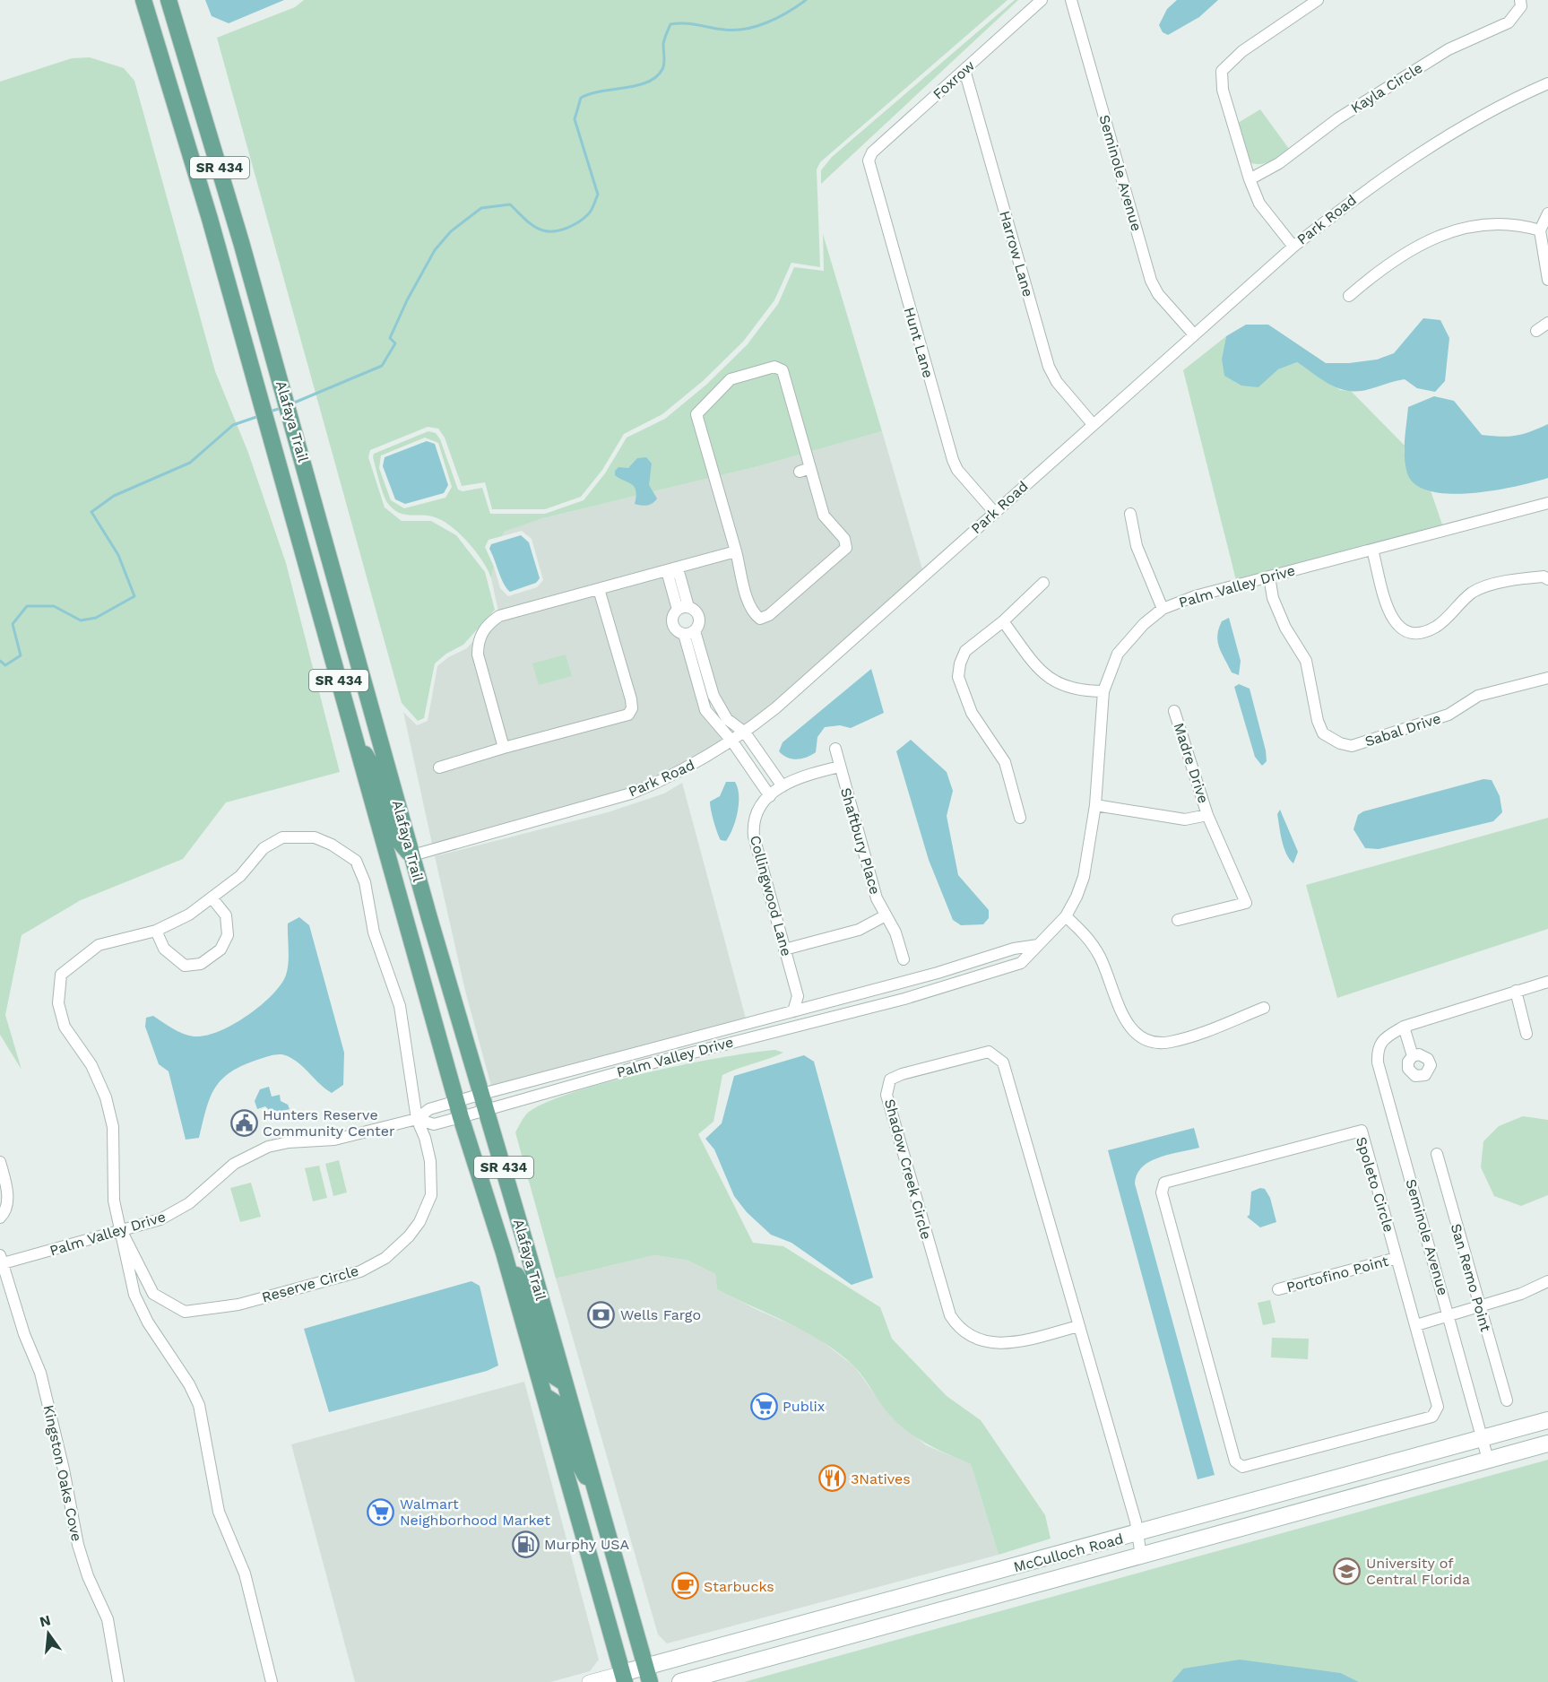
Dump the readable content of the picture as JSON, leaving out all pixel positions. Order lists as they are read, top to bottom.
{
  "streets": {
    "main road": ["SR 434", "Alafaya Trail", "McCulloch Road"],
    "street": [
      "Foxrow",
      "Kayla Circle",
      "Seminole Avenue",
      "Park Road",
      "Harrow Lane",
      "Hunt Lane",
      "Palm Valley Drive",
      "Sabal Drive",
      "Madre Drive",
      "Shaftbury Place",
      "Collingwood Lane",
      "Shadow Creek Circle",
      "Spoleto Circle",
      "Portofino Point",
      "San Remo Point",
      "Reserve Circle",
      "Kingston Oaks Cove"
    ]
  },
  "crossings": [
    ["Foxrow", "Harrow Lane"],
    ["Foxrow", "Hunt Lane"],
    ["Seminole Avenue", "Park Road"],
    ["Seminole Avenue", "McCulloch Road"],
    ["Park Road", "Harrow Lane"],
    ["Park Road", "Hunt Lane"],
    ["Park Road", "Alafaya Trail"],
    ["Alafaya Trail", "Palm Valley Drive"],
    ["Alafaya Trail", "McCulloch Road"],
    ["Palm Valley Drive", "Sabal Drive"],
    ["Palm Valley Drive", "Collingwood Lane"],
    ["Palm Valley Drive", "Reserve Circle"],
    ["Palm Valley Drive", "Kingston Oaks Cove"],
    ["Shaftbury Place", "Collingwood Lane"],
    ["Shadow Creek Circle", "McCulloch Road"],
    ["Spoleto Circle", "Portofino Point"]
  ],
  "places": {
    "public building": ["Hunters Reserve Community Center"],
    "bank": ["Wells Fargo"],
    "supermarket": ["Publix", "Walmart Neighborhood Market"],
    "restaurant": ["3Natives"],
    "fuel station": ["Murphy USA"],
    "school or university": ["University of Central Florida"],
    "cafe": ["Starbucks"]
  },
  "north": "top"
}
